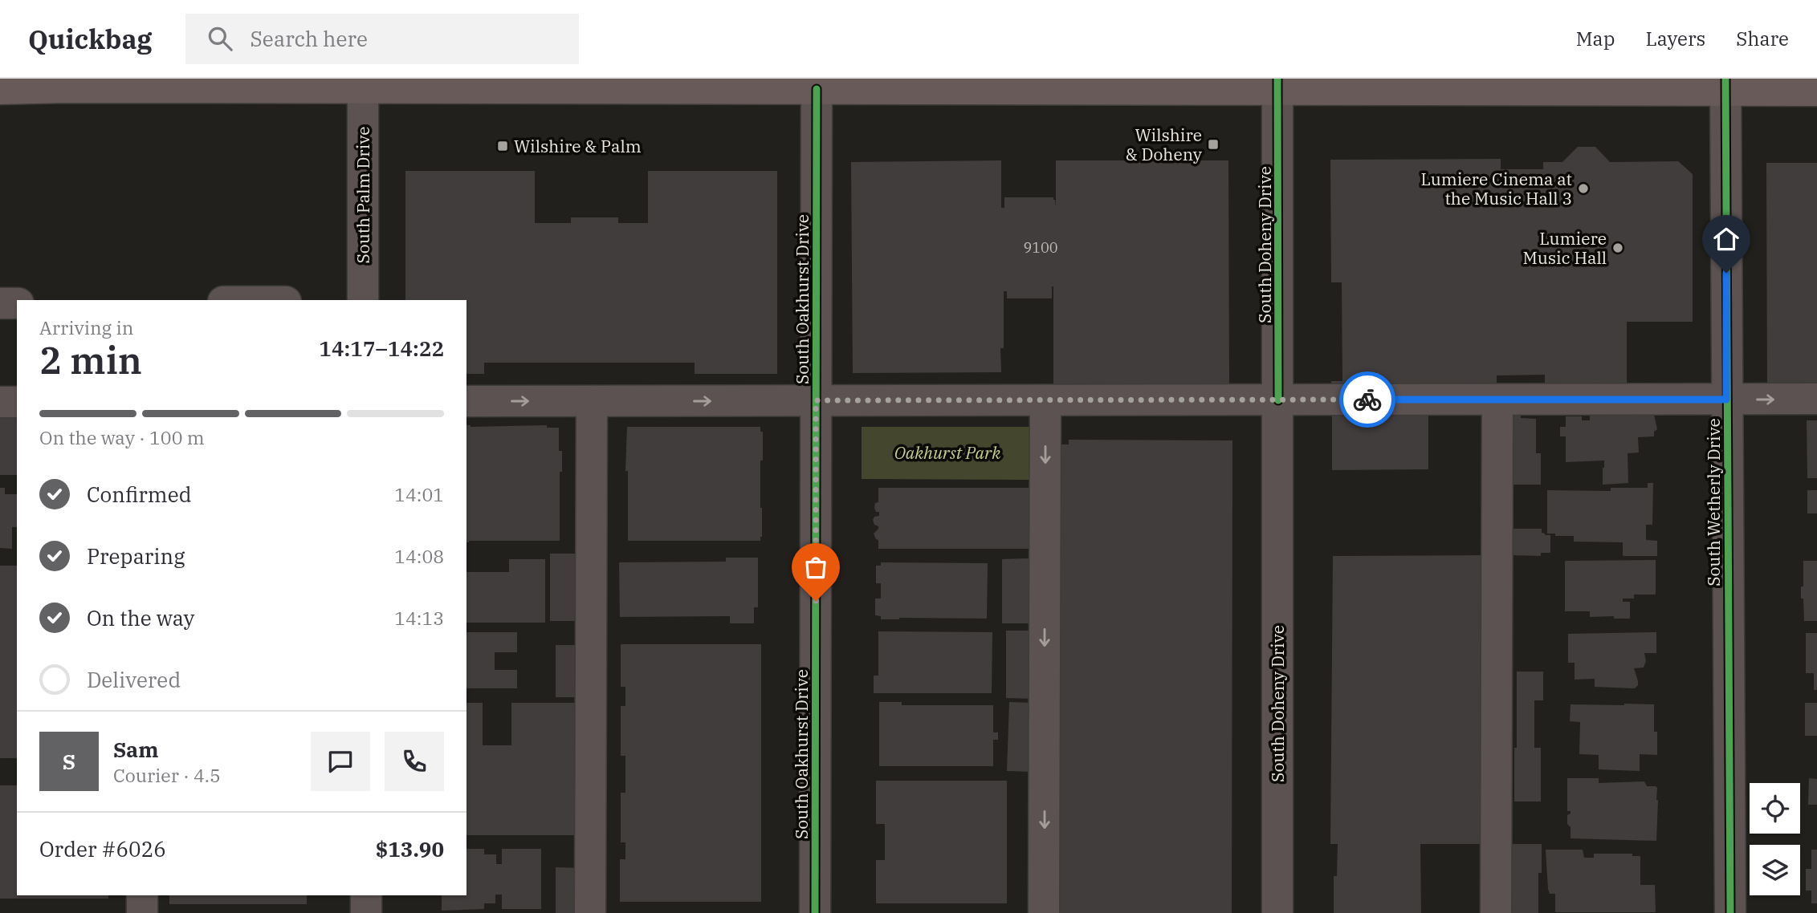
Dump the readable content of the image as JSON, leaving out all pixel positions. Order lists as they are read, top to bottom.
{
  "streets": {
    "street": [
      "South Palm Drive",
      "South Doheny Drive",
      "South Oakhurst Drive",
      "South Wetherly Drive"
    ]
  },
  "parks": ["Oakhurst Park"],
  "places": {
    "transit": ["Wilshire & Doheny", "Wilshire & Palm"],
    "other": ["Lumiere Cinema at the Music Hall 3", "Lumiere Music Hall"]
  },
  "house_numbers": ["9100"],
  "page": {
    "header": "Quickbag",
    "search": "Search here",
    "nav": ["Map", "Layers", "Share"],
    "heading": ["2 min", "Arriving in", "14:17–14:22"],
    "panel": [
      "Sam",
      "Courier · 4.5",
      "Order #6026",
      "$13.90"
    ],
    "bar": "On the way · 100 m",
    "list": [
      ["Confirmed", "14:01"],
      ["Preparing", "14:08"],
      ["On the way", "14:13"],
      "Delivered"
    ],
    "round": "S"
  }
}
